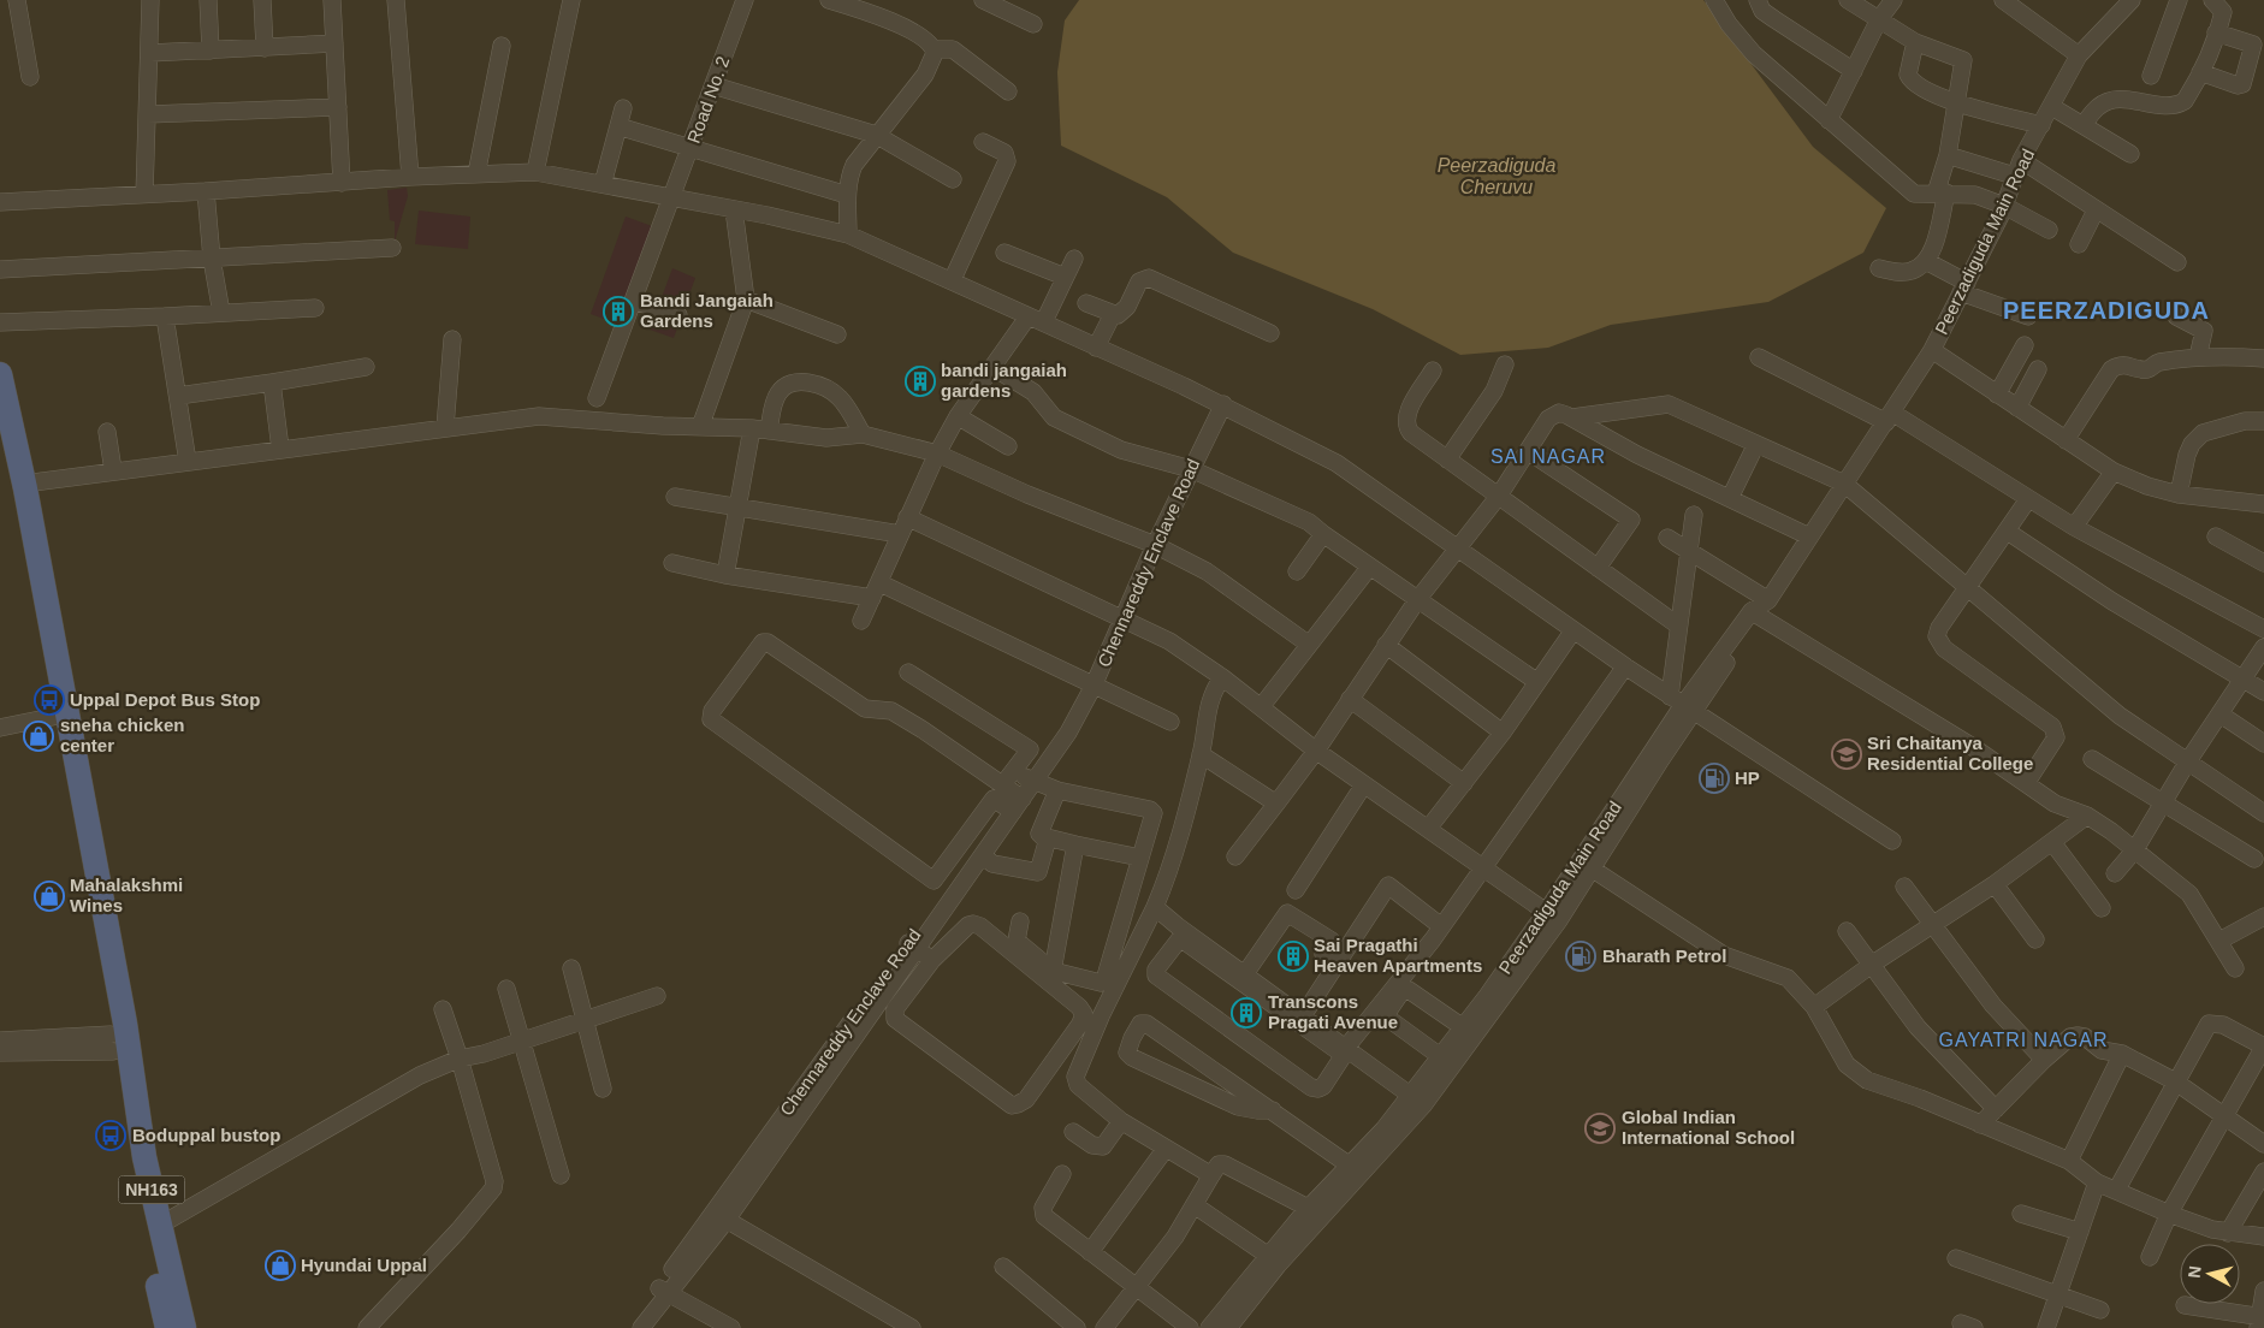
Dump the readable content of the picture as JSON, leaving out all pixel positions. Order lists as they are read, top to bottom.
{
  "streets": {
    "highway": ["NH163"],
    "street": ["Road No. 2", "Peerzadiguda Main Road", "Chennareddy Enclave Road"]
  },
  "districts": ["PEERZADIGUDA", "SAI NAGAR", "GAYATRI NAGAR"],
  "water": ["Peerzadiguda Cheruvu"],
  "places": {
    "building": [
      "Bandi Jangaiah Gardens",
      "bandi jangaiah gardens",
      "Sai Pragathi Heaven Apartments",
      "Transcons Pragati Avenue"
    ],
    "bus stop": ["Uppal Depot Bus Stop", "Boduppal bustop"],
    "shop": ["sneha chicken center", "Mahalakshmi Wines", "Hyundai Uppal"],
    "school or university": ["Sri Chaitanya Residential College", "Global Indian International School"],
    "fuel station": ["HP", "Bharath Petrol"]
  },
  "north": "left"
}
